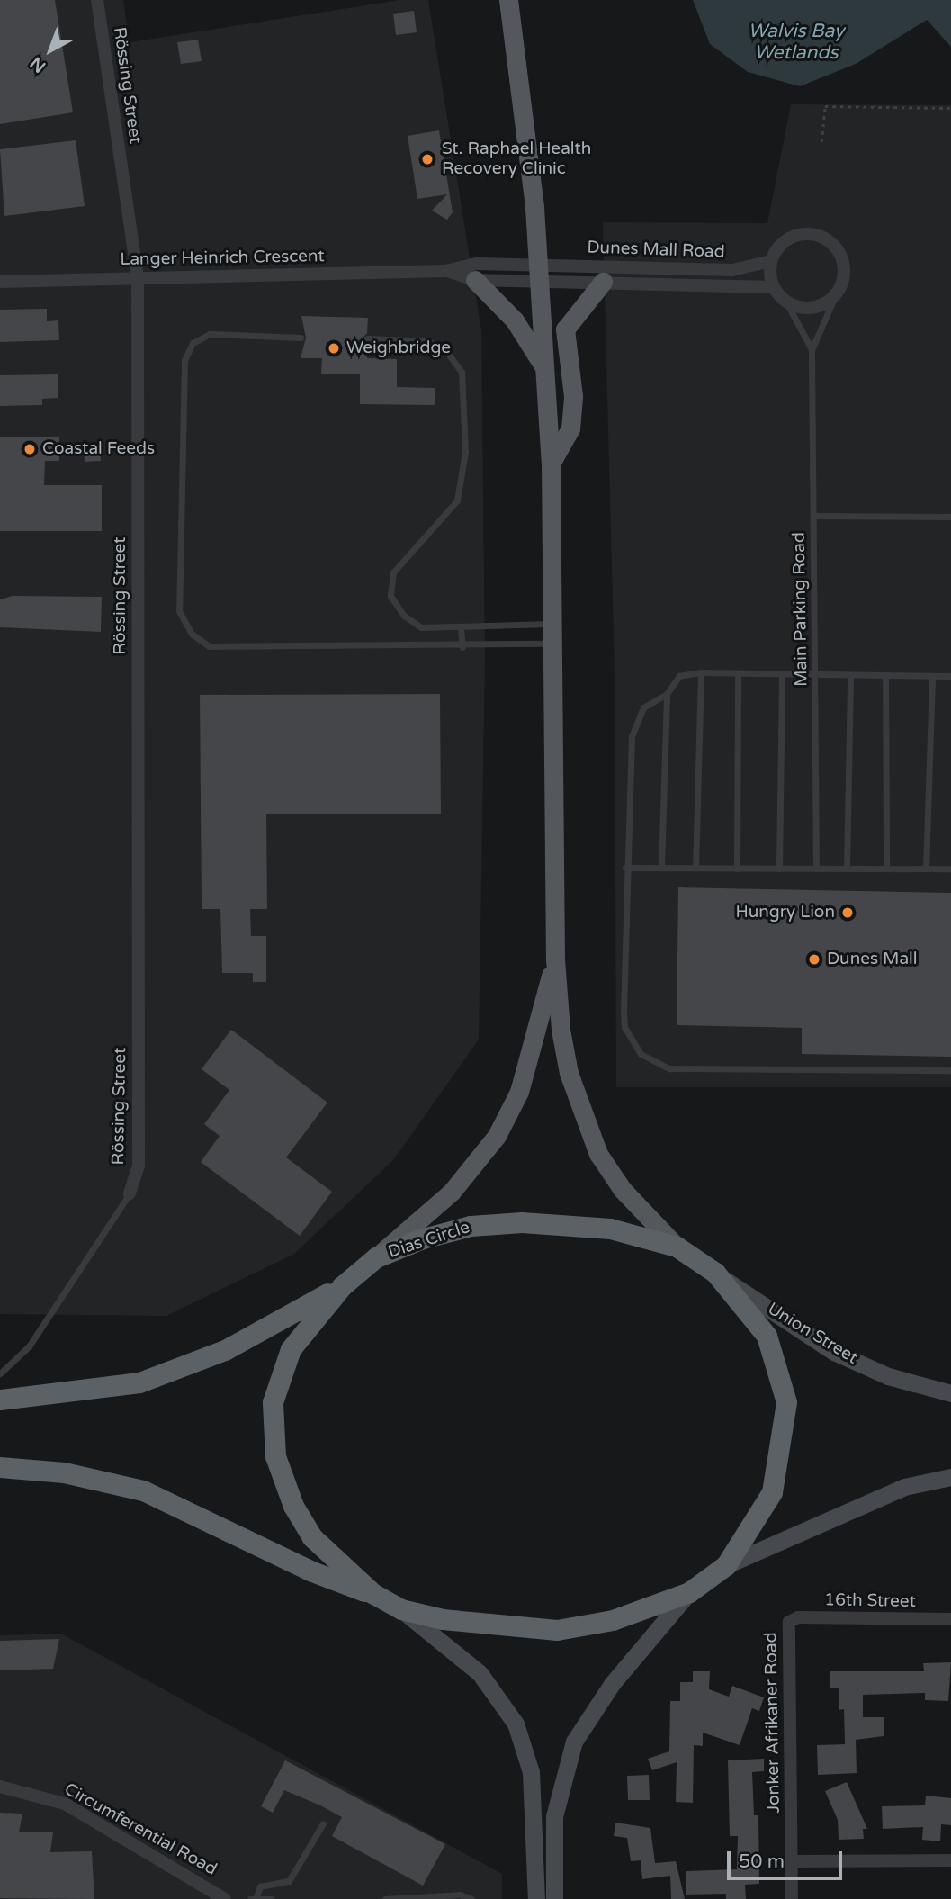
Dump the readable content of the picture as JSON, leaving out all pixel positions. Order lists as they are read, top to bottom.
{
  "streets": {
    "highway": ["Dias Circle"],
    "main road": ["Union Street"],
    "street": [
      "Rössing Street",
      "Dunes Mall Road",
      "Langer Heinrich Crescent",
      "16th Street",
      "Jonker Afrikaner Road",
      "Circumferential Road"
    ],
    "lane": ["Main Parking Road"]
  },
  "crossings": [
    ["Rössing Street", "Langer Heinrich Crescent"],
    ["Dunes Mall Road", "Langer Heinrich Crescent"],
    ["Dunes Mall Road", "Main Parking Road"],
    ["Dias Circle", "Union Street"],
    ["16th Street", "Jonker Afrikaner Road"]
  ],
  "water": ["Walvis Bay Wetlands"],
  "places": [
    "St. Raphael Health Recovery Clinic",
    "Weighbridge",
    "Coastal Feeds",
    "Hungry Lion",
    "Dunes Mall"
  ],
  "scale_bar": "50 m",
  "north": "bottom left"
}
